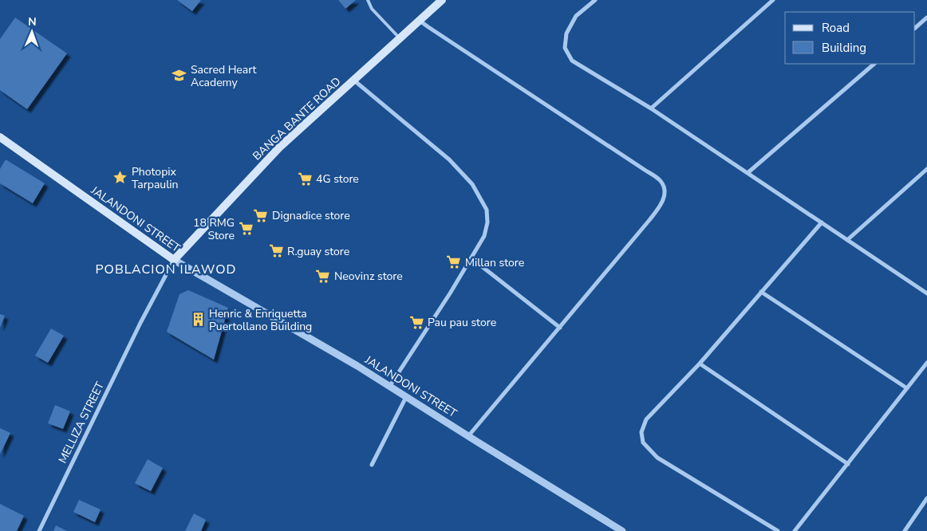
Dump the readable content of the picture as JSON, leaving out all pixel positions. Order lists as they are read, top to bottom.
{
  "streets": {
    "main road": ["BANGA BANTE ROAD", "JALANDONI STREET"],
    "street": ["MELLIZA STREET"]
  },
  "crossings": [
    ["BANGA BANTE ROAD", "JALANDONI STREET"],
    ["BANGA BANTE ROAD", "MELLIZA STREET"],
    ["JALANDONI STREET", "MELLIZA STREET"]
  ],
  "districts": ["POBLACION ILAWOD"],
  "places": {
    "school or university": ["Sacred Heart Academy"],
    "place": ["Photopix Tarpaulin"],
    "supermarket": [
      "4G store",
      "Dignadice store",
      "18 RMG Store",
      "R.guay store",
      "Millan store",
      "Neovinz store",
      "Pau pau store"
    ],
    "building": ["Henric & Enriquetta Puertollano Building"]
  },
  "legend": ["Road", "Building"],
  "north": "top"
}
